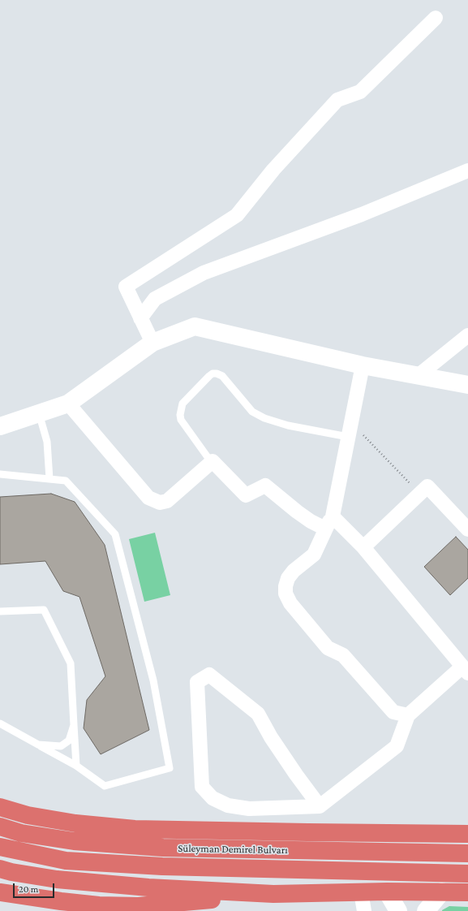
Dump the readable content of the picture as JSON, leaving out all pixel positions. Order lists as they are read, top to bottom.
{
  "streets": {
    "highway": ["Süleyman Demirel Bulvarı"]
  },
  "scale_bar": "20 m"
}
